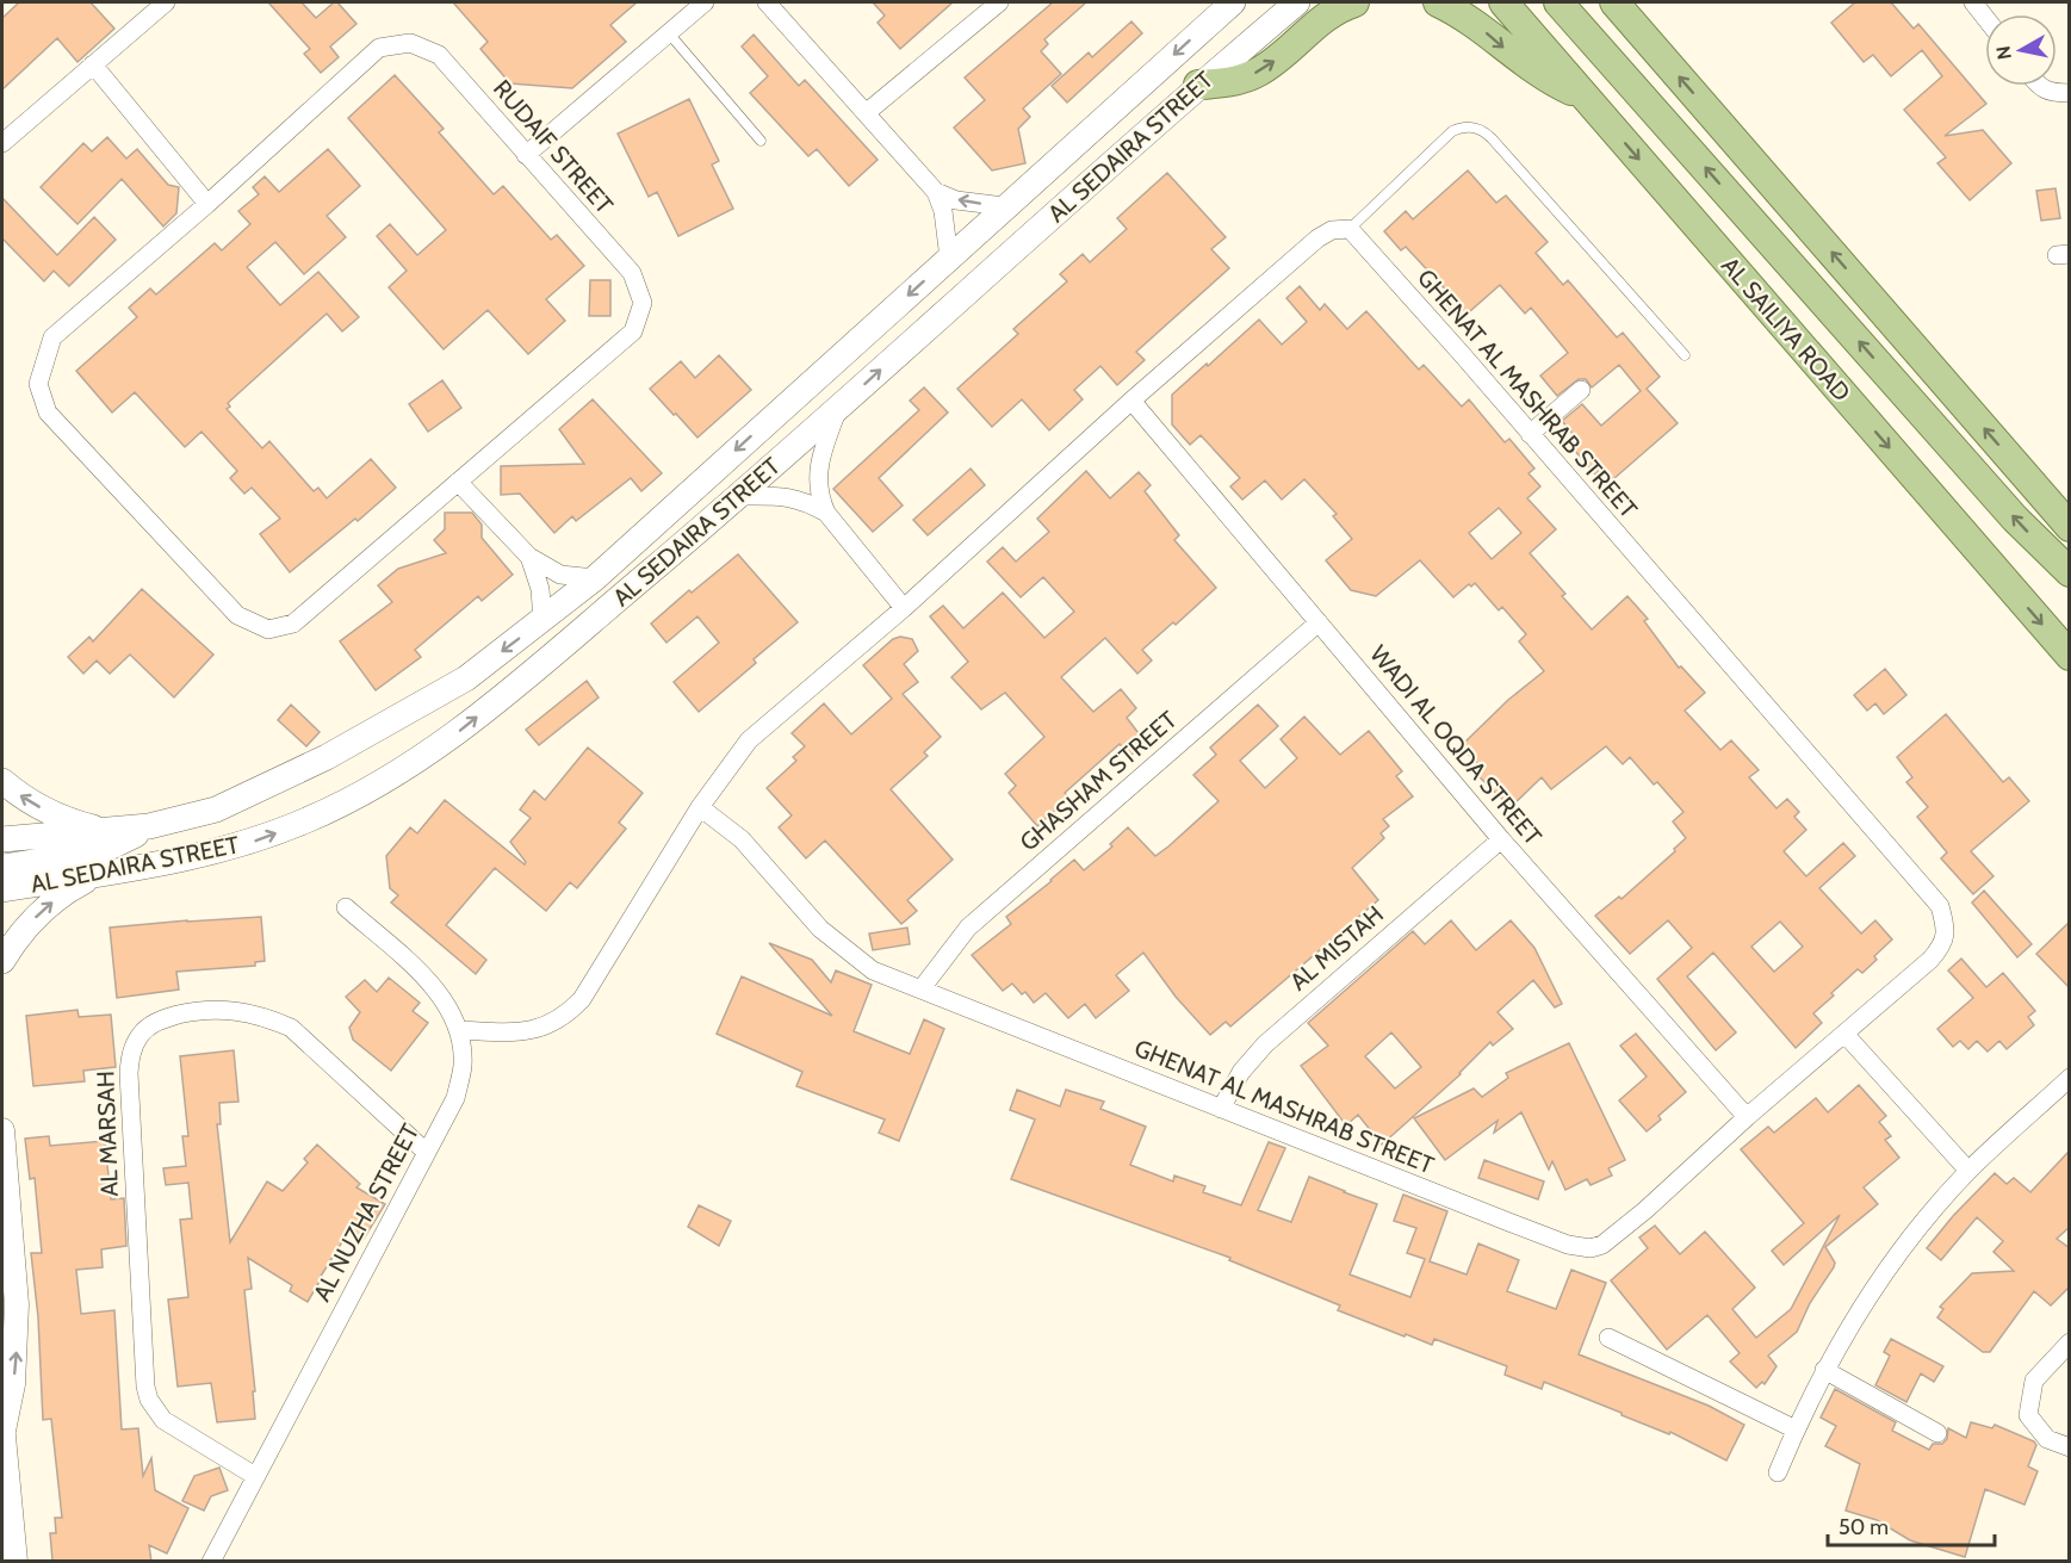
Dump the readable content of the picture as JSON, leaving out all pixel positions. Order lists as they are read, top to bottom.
{
  "streets": {
    "main road": ["AL SEDAIRA STREET", "AL SAILIYA ROAD"],
    "street": [
      "RUDAIF STREET",
      "GHENAT AL MASHRAB STREET",
      "WADI AL OQDA STREET",
      "GHASHAM STREET",
      "AL MISTAH",
      "AL MARSAH",
      "AL NUZHA STREET"
    ]
  },
  "crossings": [
    ["GHENAT AL MASHRAB STREET", "WADI AL OQDA STREET"],
    ["GHENAT AL MASHRAB STREET", "GHASHAM STREET"],
    ["GHENAT AL MASHRAB STREET", "AL MISTAH"],
    ["WADI AL OQDA STREET", "GHASHAM STREET"],
    ["WADI AL OQDA STREET", "AL MISTAH"],
    ["AL MARSAH", "AL NUZHA STREET"]
  ],
  "scale_bar": "50 m",
  "north": "left"
}
